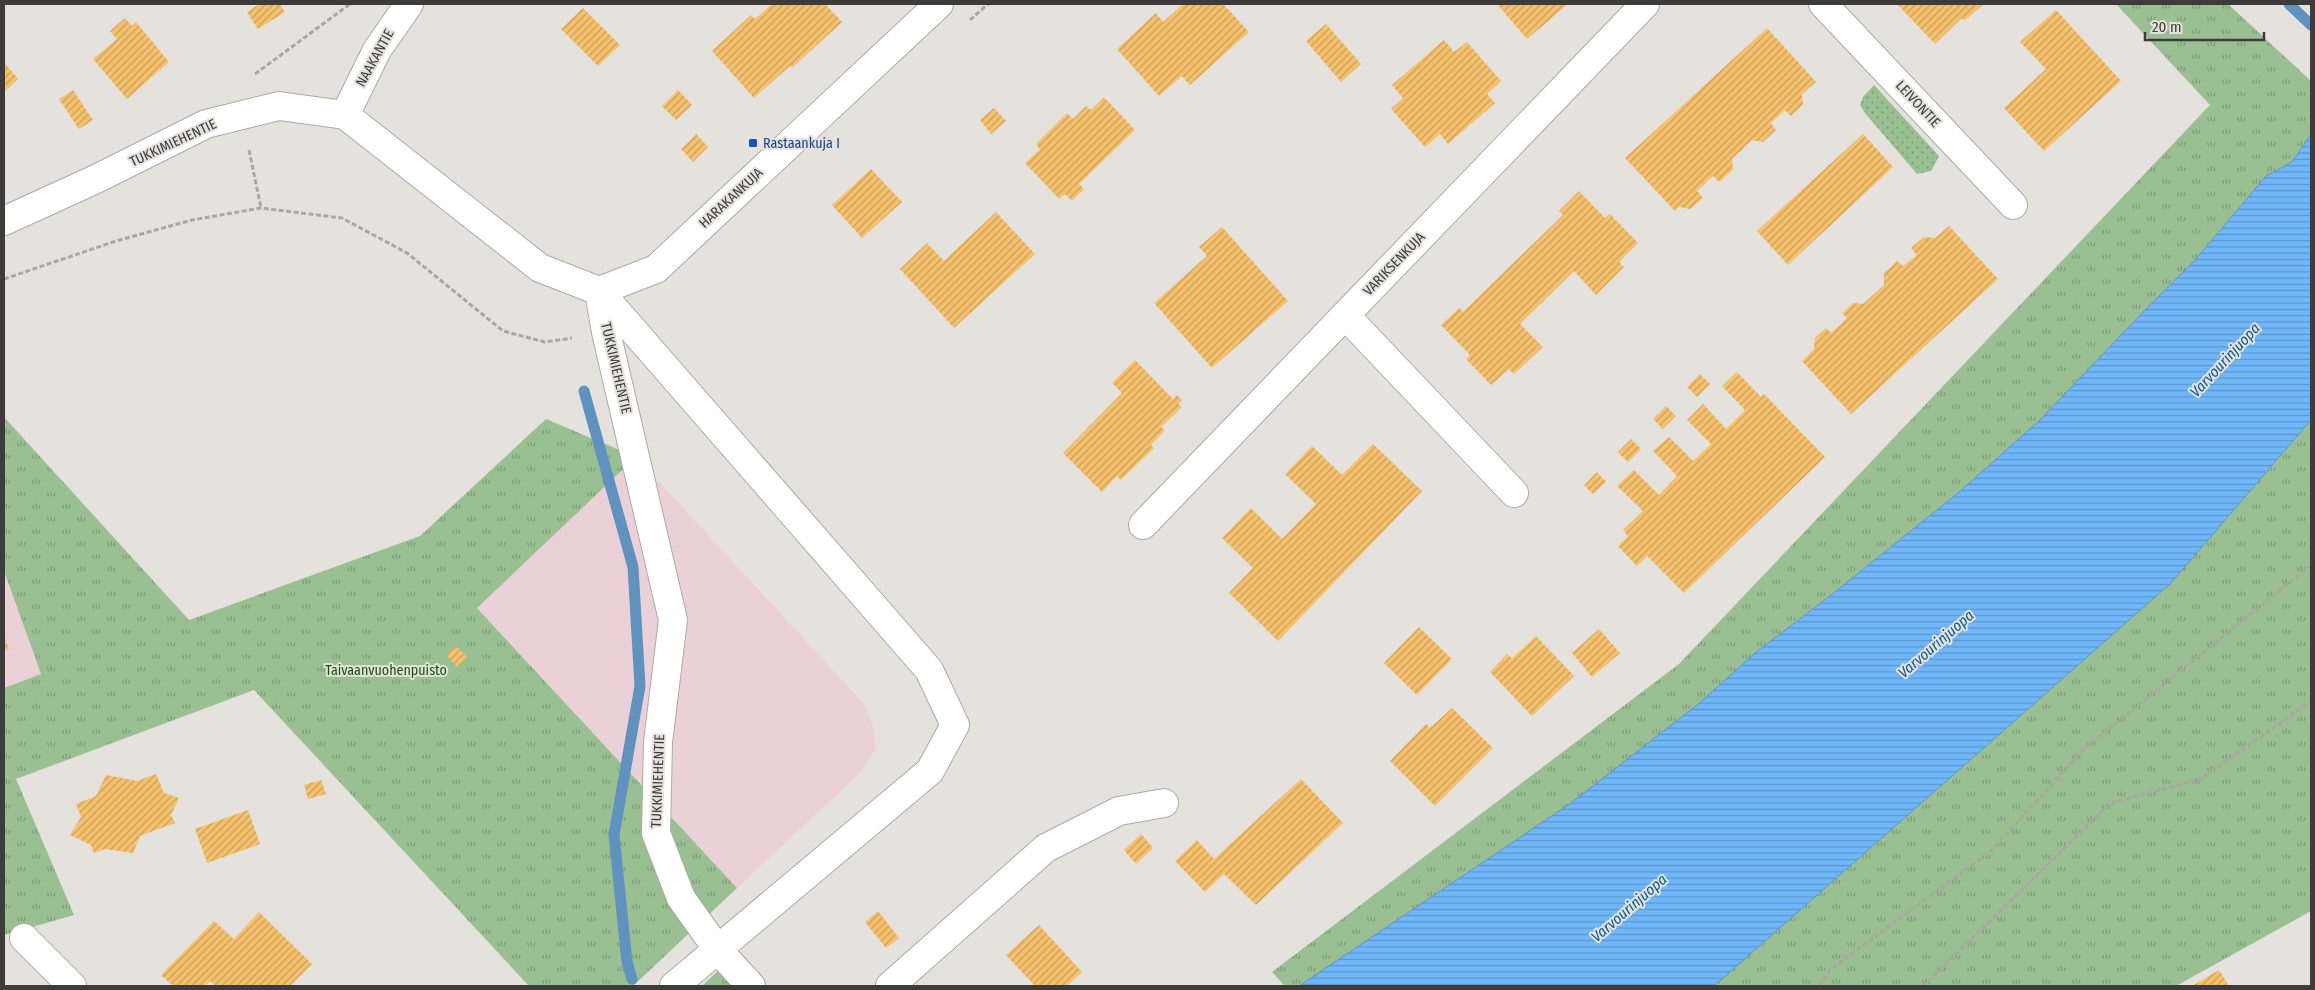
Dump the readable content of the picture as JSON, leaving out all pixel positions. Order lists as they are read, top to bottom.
{
  "streets": {
    "street": [
      "NAAKANTIE",
      "LEIVONTIE",
      "TUKKIMIEHENTIE",
      "HARAKANKUJA",
      "VARIKSENKUJA"
    ]
  },
  "crossings": [
    ["NAAKANTIE", "TUKKIMIEHENTIE"],
    ["TUKKIMIEHENTIE", "HARAKANKUJA"]
  ],
  "water": ["Varvourinjuopa"],
  "parks": ["Taivaanvuohenpuisto"],
  "places": {
    "transit": ["Rastaankuja I"]
  },
  "scale_bar": "20 m"
}
